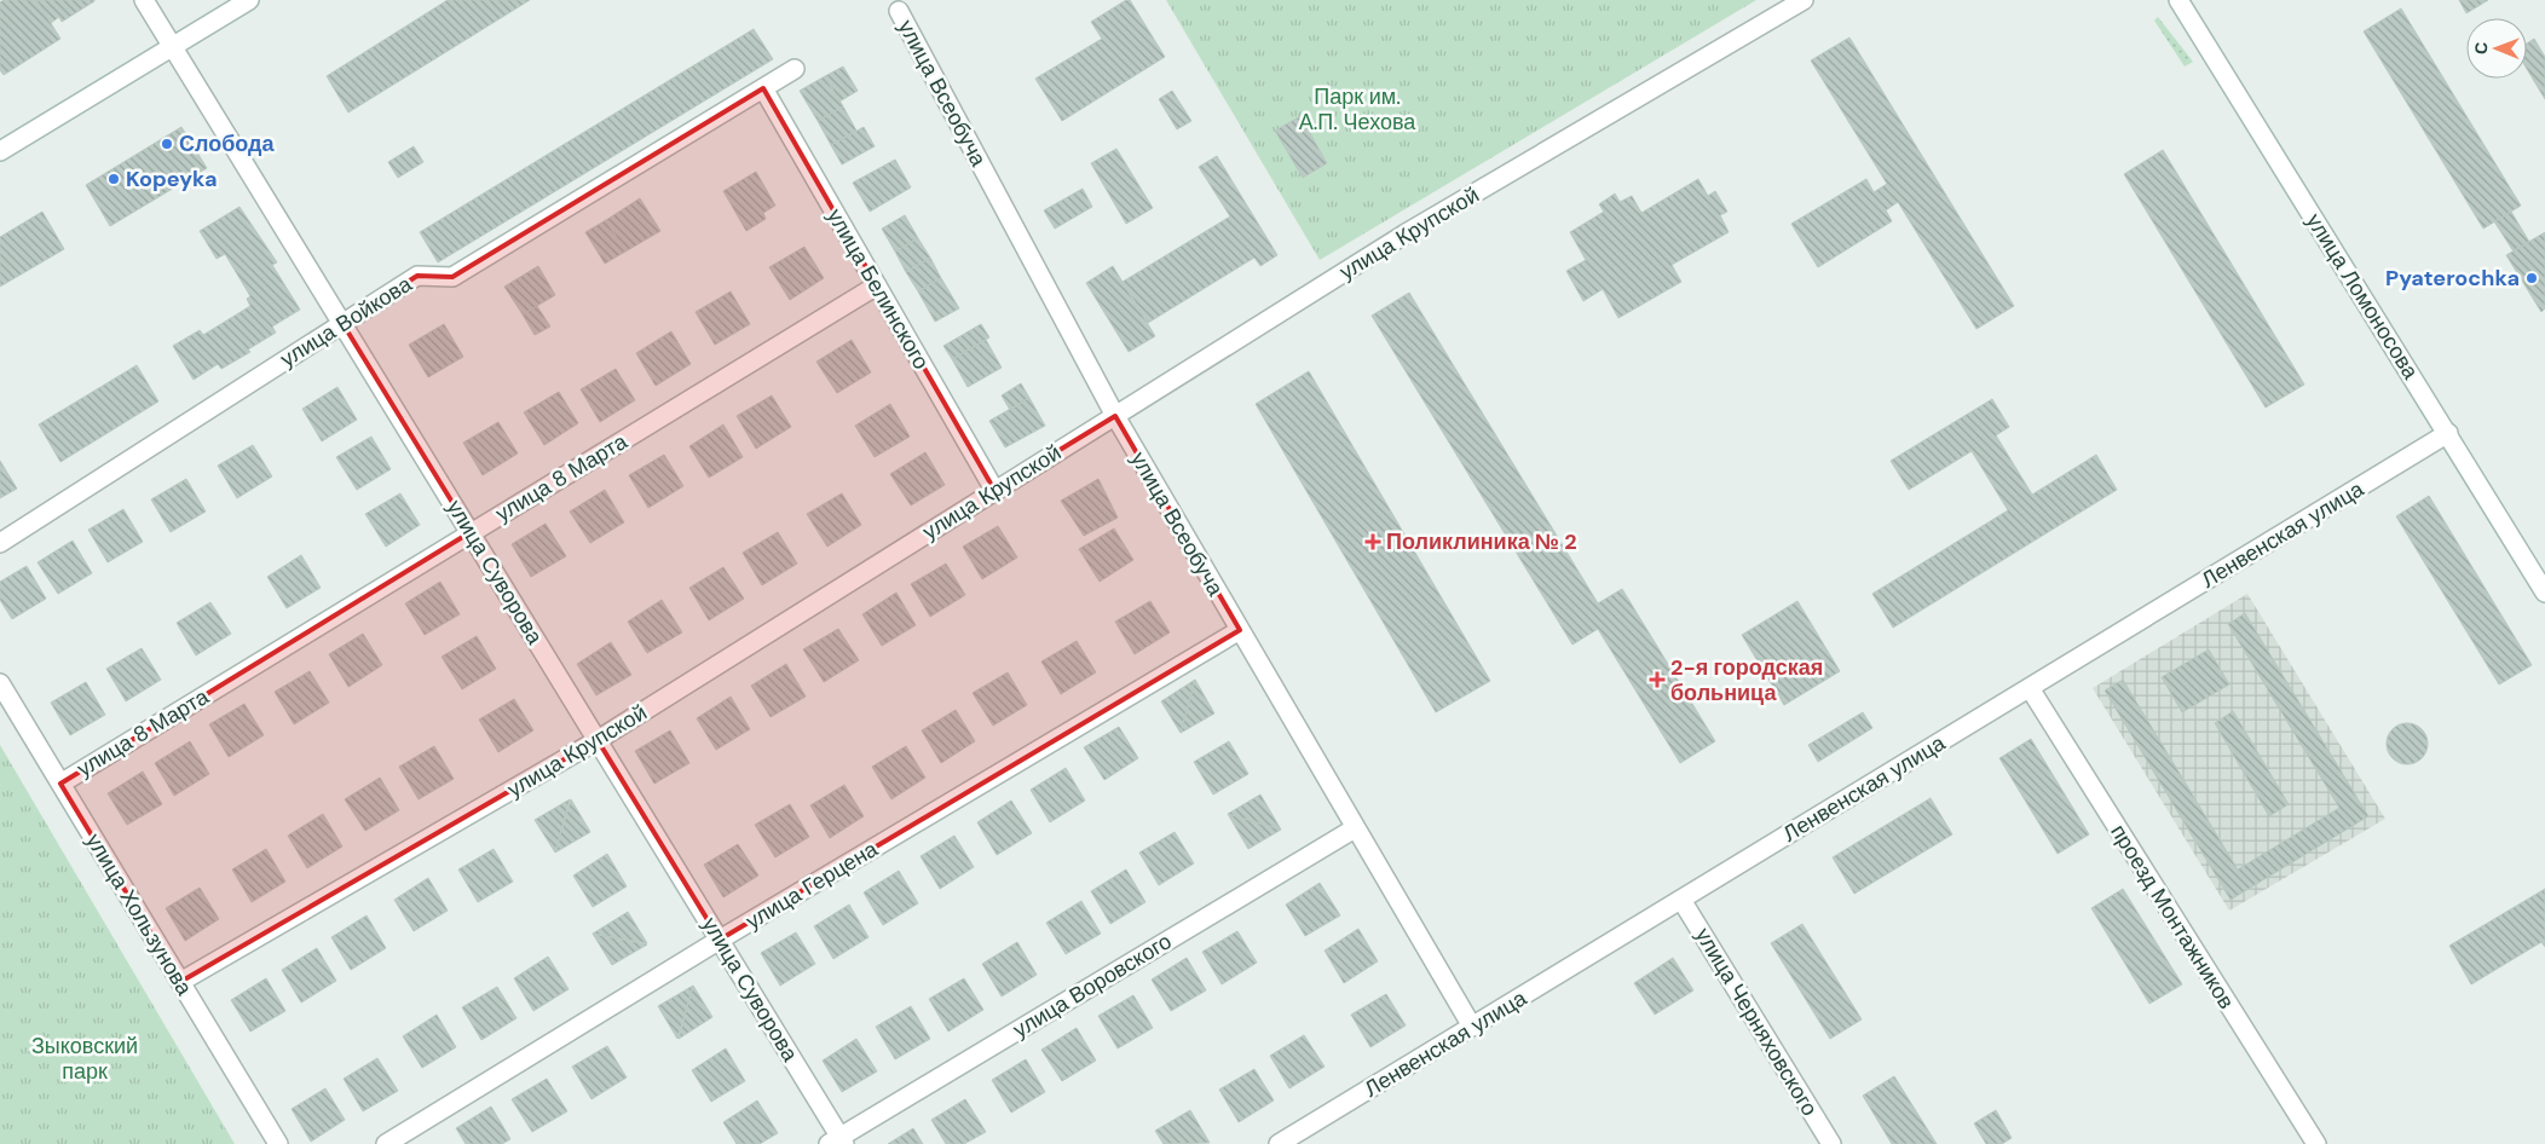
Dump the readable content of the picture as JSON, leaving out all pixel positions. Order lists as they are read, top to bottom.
{
  "streets": {
    "street": [
      "улица Всеобуча",
      "улица Крупской",
      "улица Белинского",
      "улица Ломоносова",
      "улица Войкова",
      "улица 8 Марта",
      "Ленвенская улица",
      "улица Суворова",
      "улица Герцена",
      "улица Хользунова",
      "проезд Монтажников",
      "улица Воровского",
      "улица Черняховского"
    ]
  },
  "crossings": [
    ["улица Всеобуча", "улица Крупской"],
    ["улица Всеобуча", "Ленвенская улица"],
    ["улица Всеобуча", "улица Герцена"],
    ["улица Всеобуча", "улица Воровского"],
    ["улица Крупской", "улица Белинского"],
    ["улица Крупской", "улица Суворова"],
    ["улица Крупской", "улица Хользунова"],
    ["улица Белинского", "улица Войкова"],
    ["улица Белинского", "улица 8 Марта"],
    ["улица Ломоносова", "Ленвенская улица"],
    ["улица Войкова", "улица Суворова"],
    ["улица 8 Марта", "улица Суворова"],
    ["улица 8 Марта", "улица Хользунова"],
    ["Ленвенская улица", "проезд Монтажников"],
    ["Ленвенская улица", "улица Черняховского"],
    ["улица Суворова", "улица Герцена"],
    ["улица Суворова", "улица Воровского"]
  ],
  "parks": ["Парк им. А.П. Чехова", "Зыковский парк"],
  "places": {
    "other": ["Слобода", "Kopeyka", "Pyaterochka"],
    "health": ["Поликлиника № 2", "2-я городская больница"]
  },
  "north": "left"
}
